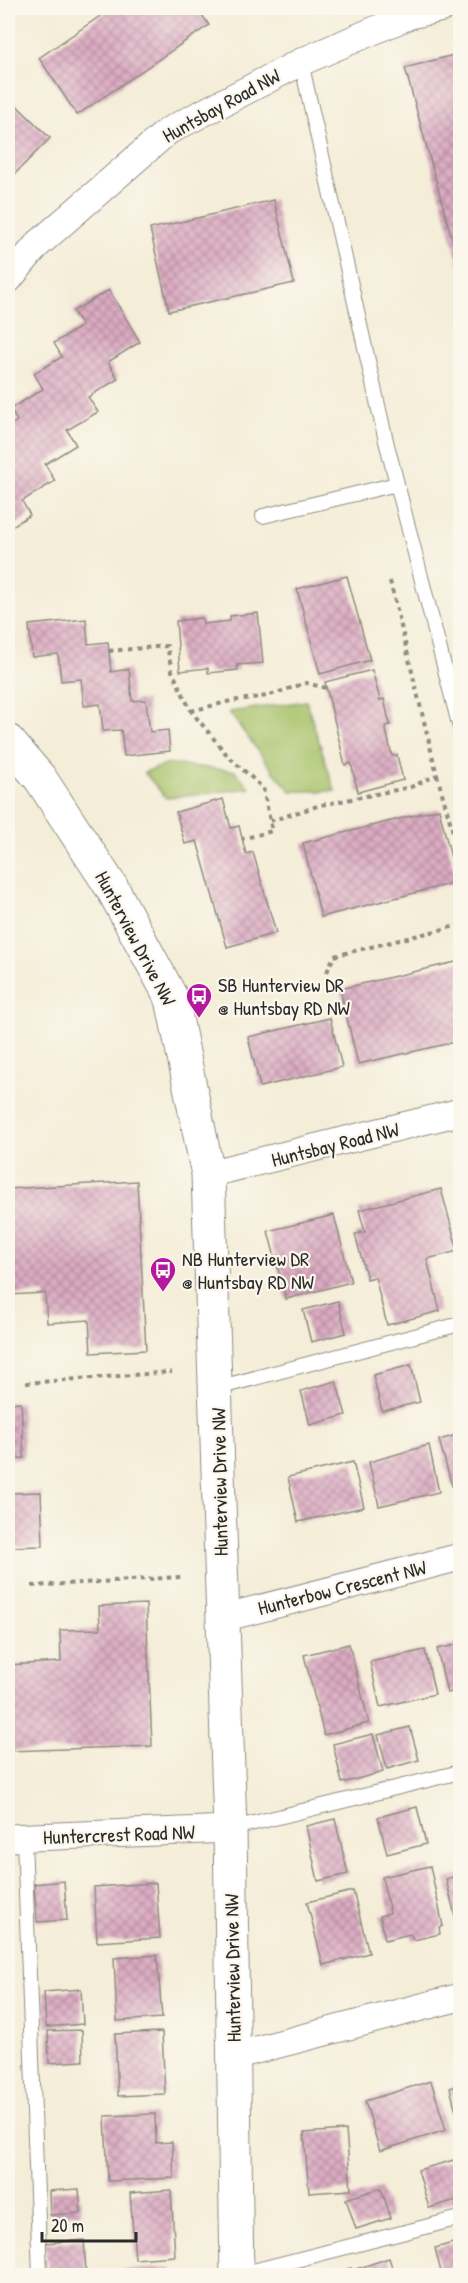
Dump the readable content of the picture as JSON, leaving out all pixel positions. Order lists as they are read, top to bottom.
{
  "streets": {
    "street": [
      "Huntsbay Road NW",
      "Hunterview Drive NW",
      "Hunterbow Crescent NW",
      "Huntercrest Road NW"
    ]
  },
  "crossings": [
    ["Huntsbay Road NW", "Hunterview Drive NW"],
    ["Hunterview Drive NW", "Hunterbow Crescent NW"],
    ["Hunterview Drive NW", "Huntercrest Road NW"]
  ],
  "places": {
    "bus stop": ["SB Hunterview DR @ Huntsbay RD NW", "NB Hunterview DR @ Huntsbay RD NW"]
  },
  "scale_bar": "20 m"
}
